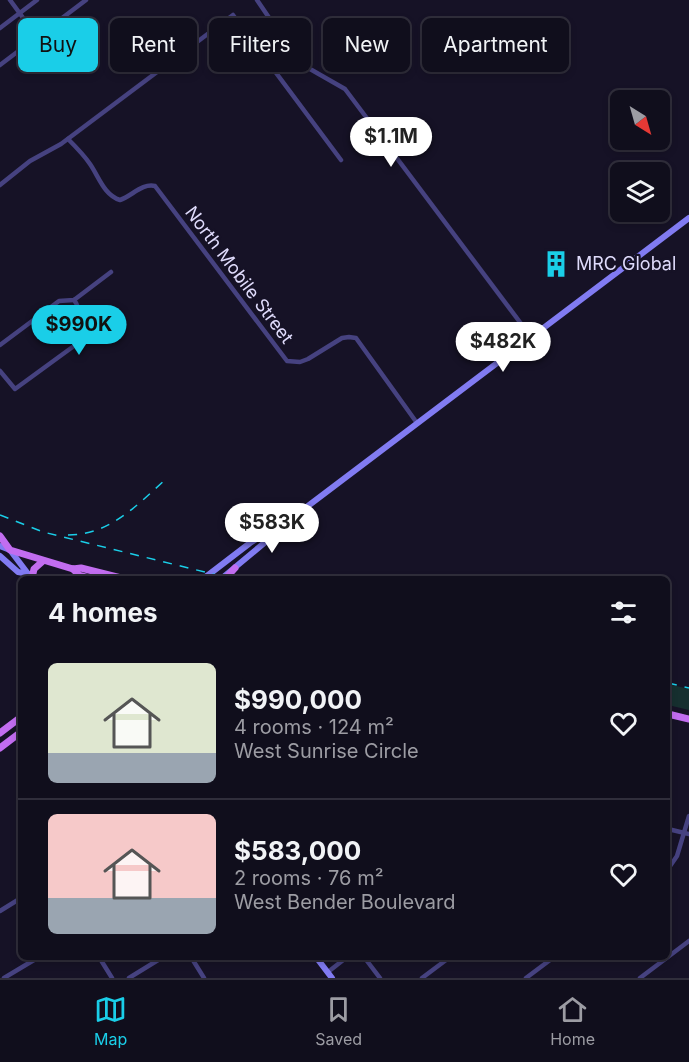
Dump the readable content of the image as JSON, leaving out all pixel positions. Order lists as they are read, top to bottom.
{
  "streets": {
    "street": ["North Mobile Street"]
  },
  "places": {
    "building": ["MRC Global"]
  },
  "north": "bottom right",
  "page": {
    "chip": [
      "Buy",
      "Rent",
      "Filters",
      "New",
      "Apartment"
    ],
    "price": [
      "$1.1M",
      "$990K",
      "$482K",
      "$583K"
    ],
    "heading": "4 homes",
    "list": [
      {
        "name": "$990,000",
        "note": "4 rooms · 124 m² · West Sunrise Circle"
      },
      {
        "name": "$583,000",
        "note": "2 rooms · 76 m² · West Bender Boulevard"
      }
    ],
    "tabs": ["Map", "Saved", "Home"]
  }
}
